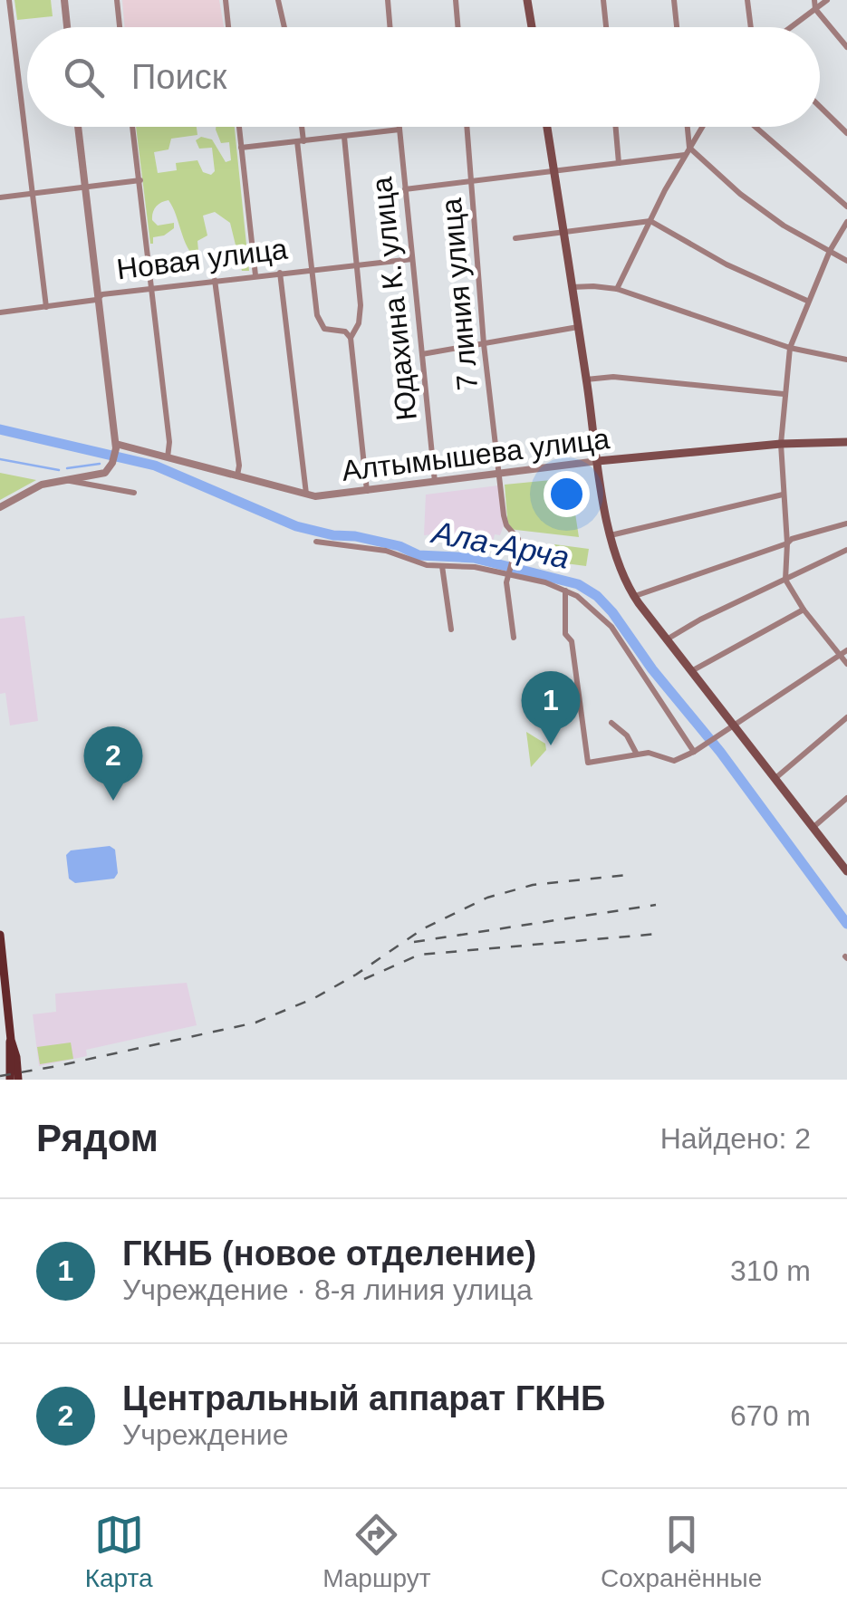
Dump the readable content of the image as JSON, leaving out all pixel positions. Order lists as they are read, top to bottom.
{
  "streets": {
    "main road": ["Алтымышева улица"],
    "street": ["Новая улица", "7 линия улица", "Юдахина К. улица"]
  },
  "crossings": [
    ["Новая улица", "Юдахина К. улица"],
    ["7 линия улица", "Алтымышева улица"],
    ["Юдахина К. улица", "Алтымышева улица"]
  ],
  "water": ["Ала-Арча"],
  "page": {
    "search": "Поиск",
    "pins": ["1", "2"],
    "heading": ["Рядом", "Найдено: 2"],
    "list": [
      {
        "mark": "1",
        "name": "ГКНБ (новое отделение)",
        "note": "Учреждение · 8-я линия улица",
        "value": "310 m"
      },
      {
        "mark": "2",
        "name": "Центральный аппарат ГКНБ",
        "note": "Учреждение",
        "value": "670 m"
      }
    ],
    "nav": ["Карта", "Маршрут", "Сохранённые"]
  }
}
